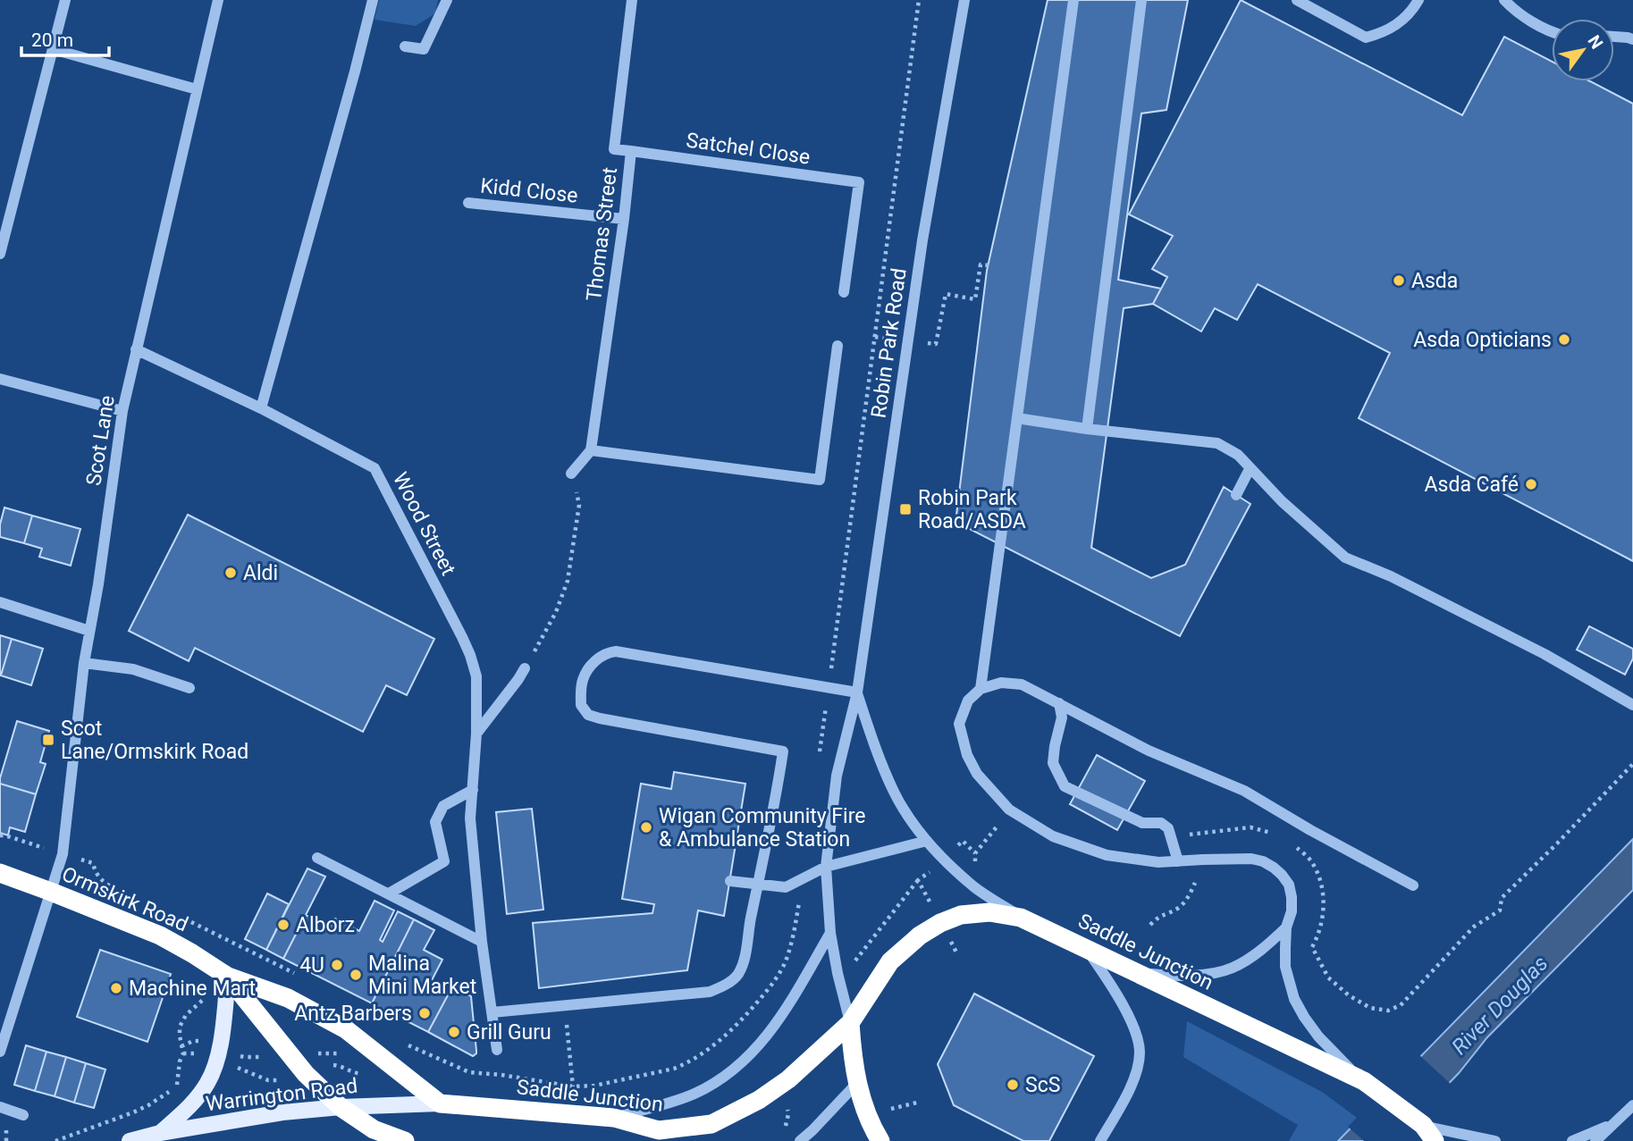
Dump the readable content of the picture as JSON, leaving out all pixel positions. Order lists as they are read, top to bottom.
{
  "streets": {
    "highway": ["Ormskirk Road", "Saddle Junction"],
    "main road": ["Warrington Road"],
    "street": [
      "Satchel Close",
      "Kidd Close",
      "Thomas Street",
      "Robin Park Road",
      "Scot Lane",
      "Wood Street"
    ]
  },
  "crossings": [
    ["Satchel Close", "Thomas Street"],
    ["Kidd Close", "Thomas Street"],
    ["Robin Park Road", "Saddle Junction"],
    ["Scot Lane", "Wood Street"],
    ["Scot Lane", "Ormskirk Road"],
    ["Ormskirk Road", "Saddle Junction"],
    ["Ormskirk Road", "Warrington Road"],
    ["Saddle Junction", "Warrington Road"]
  ],
  "water": ["River Douglas"],
  "places": {
    "other": [
      "Asda",
      "Asda Opticians",
      "Asda Café",
      "Aldi",
      "Wigan Community Fire & Ambulance Station",
      "Alborz",
      "4U",
      "Malina Mini Market",
      "Machine Mart",
      "Antz Barbers",
      "Grill Guru",
      "ScS"
    ],
    "transit": ["Robin Park Road/ASDA", "Scot Lane/Ormskirk Road"]
  },
  "scale_bar": "20 m",
  "north": "top right"
}
